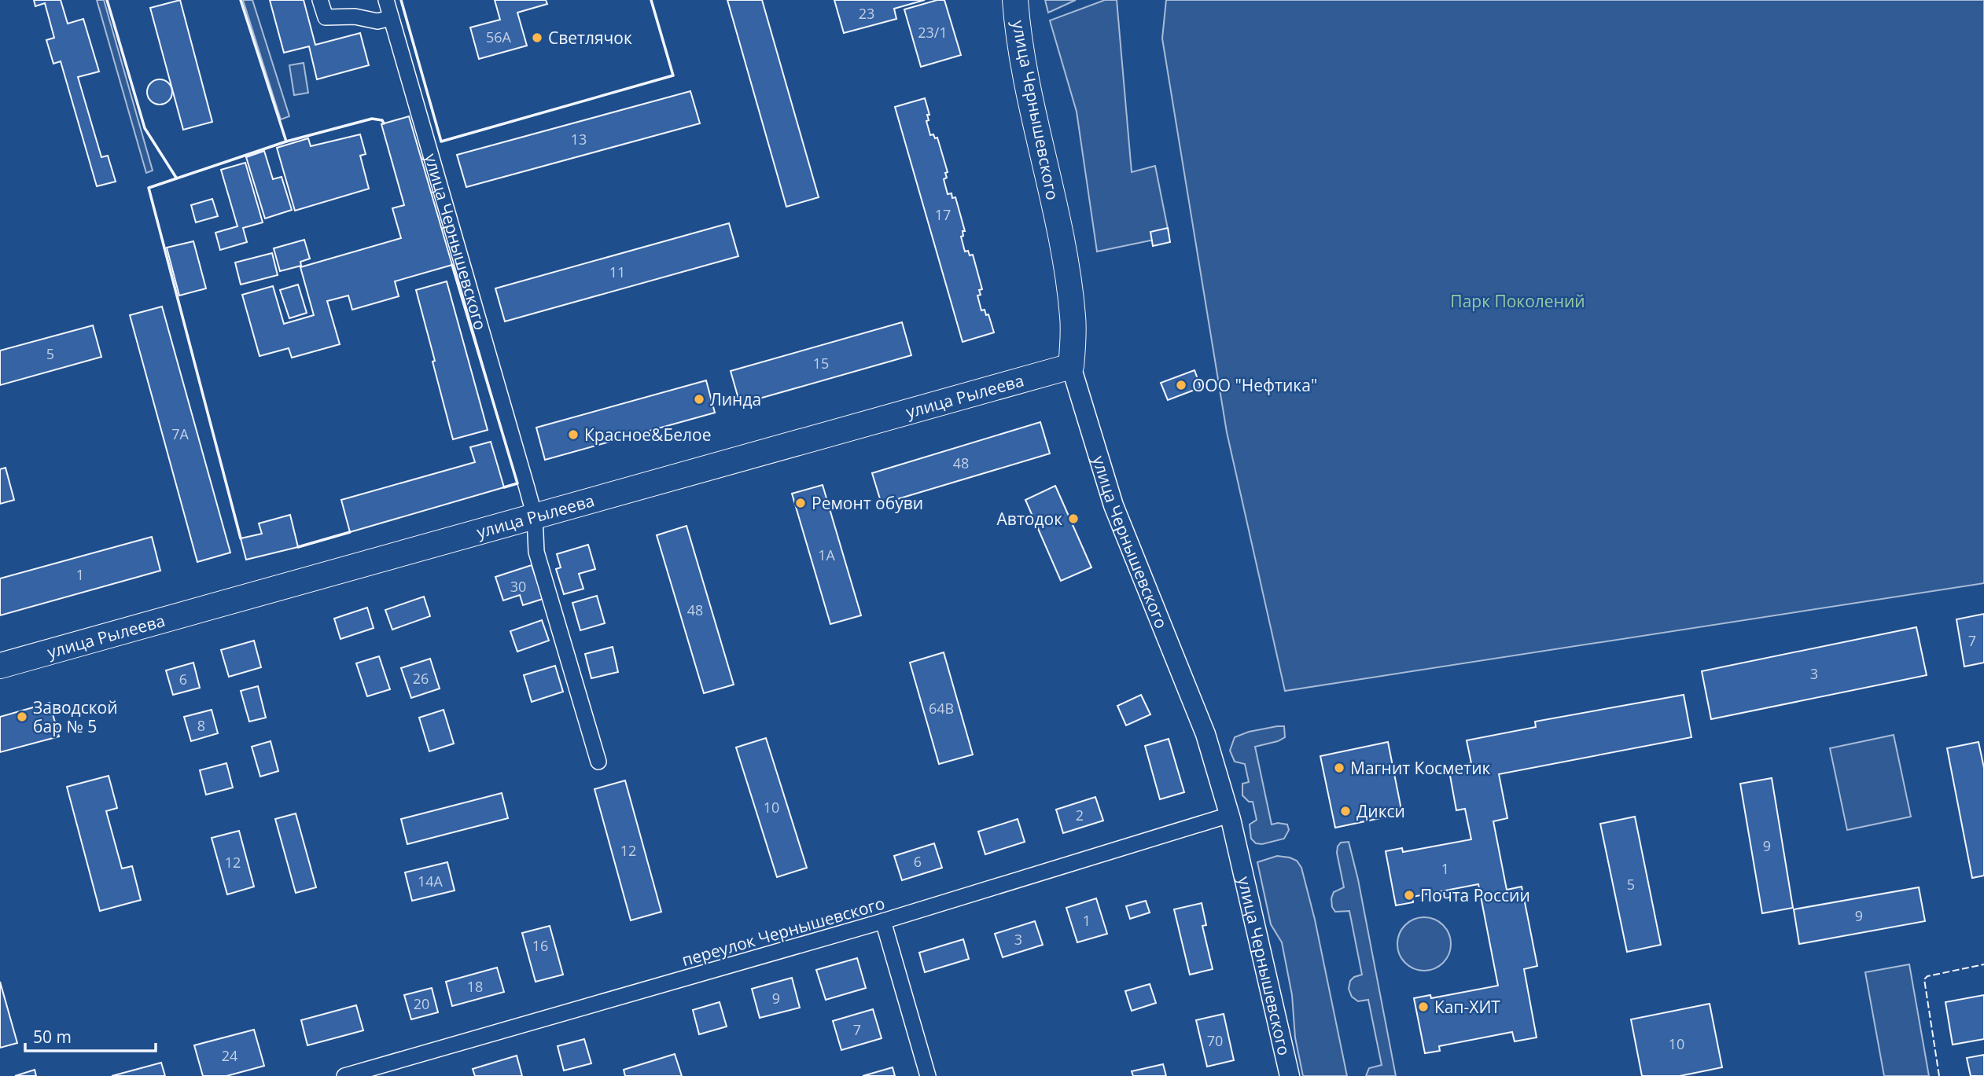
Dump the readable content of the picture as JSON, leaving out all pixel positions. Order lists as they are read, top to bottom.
{
  "streets": {
    "main road": ["улица Чернышевского", "улица Рылеева"],
    "street": ["переулок Чернышевского"]
  },
  "crossings": [
    ["улица Чернышевского", "улица Рылеева"],
    ["улица Чернышевского", "переулок Чернышевского"]
  ],
  "parks": ["Парк Поколений"],
  "places": [
    "Светлячок",
    "ООО \"Нефтика\"",
    "Линда",
    "Красное&Белое",
    "Ремонт обуви",
    "Автодок",
    "Заводской бар № 5",
    "Магнит Косметик",
    "Дикси",
    "Почта России",
    "Кап-ХИТ"
  ],
  "house_numbers": [
    "23",
    "23/1",
    "56А",
    "13",
    "17",
    "11",
    "5",
    "15",
    "7А",
    "48",
    "1А",
    "1",
    "30",
    "48",
    "7",
    "3",
    "26",
    "6",
    "64В",
    "8",
    "10",
    "2",
    "9",
    "12",
    "6",
    "12",
    "1",
    "14А",
    "5",
    "9",
    "1",
    "3",
    "16",
    "18",
    "9",
    "20",
    "7",
    "70",
    "10",
    "24"
  ],
  "scale_bar": "50 m"
}
